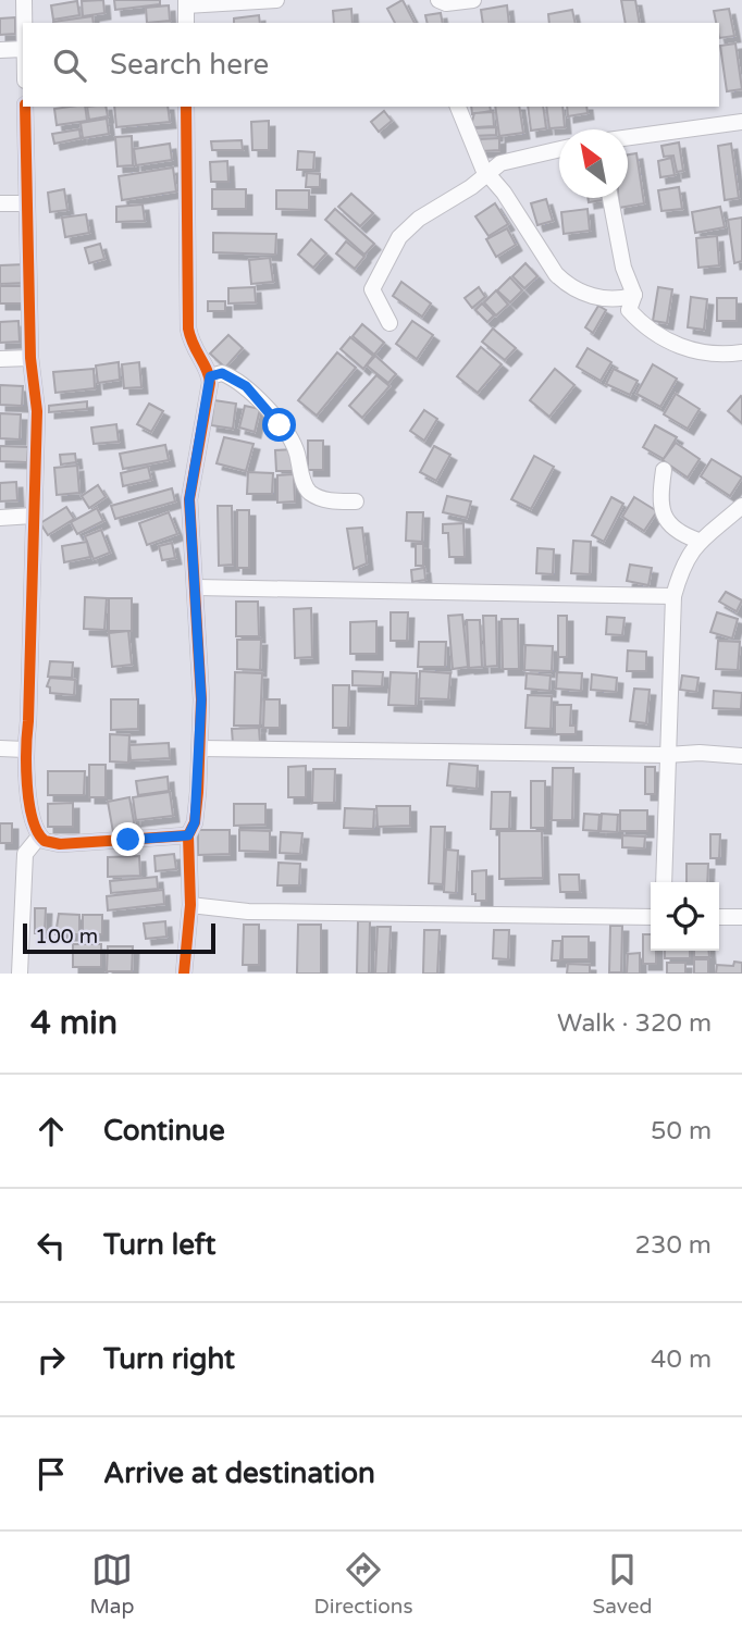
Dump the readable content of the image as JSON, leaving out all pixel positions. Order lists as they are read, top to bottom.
{
  "scale_bar": "100 m",
  "north": "top left",
  "page": {
    "search": "Search here",
    "scale": "100 m",
    "heading": ["4 min", "Walk · 320 m"],
    "list": [
      ["Continue", "50 m"],
      ["Turn left", "230 m"],
      ["Turn right", "40 m"],
      "Arrive at destination"
    ],
    "nav": ["Map", "Directions", "Saved"]
  }
}
